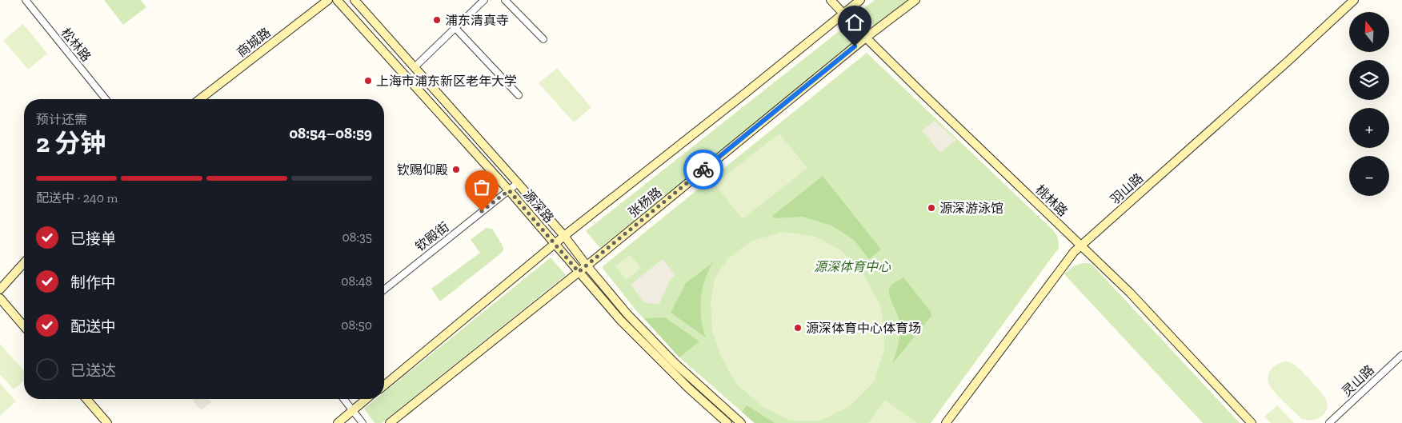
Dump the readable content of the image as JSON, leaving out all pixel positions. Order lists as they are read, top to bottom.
{
  "streets": {
    "main road": [
      "商城路",
      "羽山路",
      "桃林路",
      "张杨路",
      "源深路"
    ],
    "street": ["松林路", "钦殿街", "灵山路"]
  },
  "crossings": [
    ["羽山路", "桃林路"],
    ["桃林路", "张杨路"],
    ["张杨路", "源深路"],
    ["源深路", "钦殿街"]
  ],
  "parks": ["源深体育中心"],
  "places": [
    "浦东清真寺",
    "上海市浦东新区老年大学",
    "钦赐仰殿",
    "源深游泳馆",
    "源深体育中心体育场"
  ],
  "north": "top",
  "page": {
    "map_buttons": ["+", "−"],
    "heading": ["2 分钟", "预计还需", "08:54–08:59"],
    "bar": "配送中 · 240 m",
    "list": [
      ["已接单", "08:35"],
      ["制作中", "08:48"],
      ["配送中", "08:50"],
      "已送达"
    ]
  }
}
